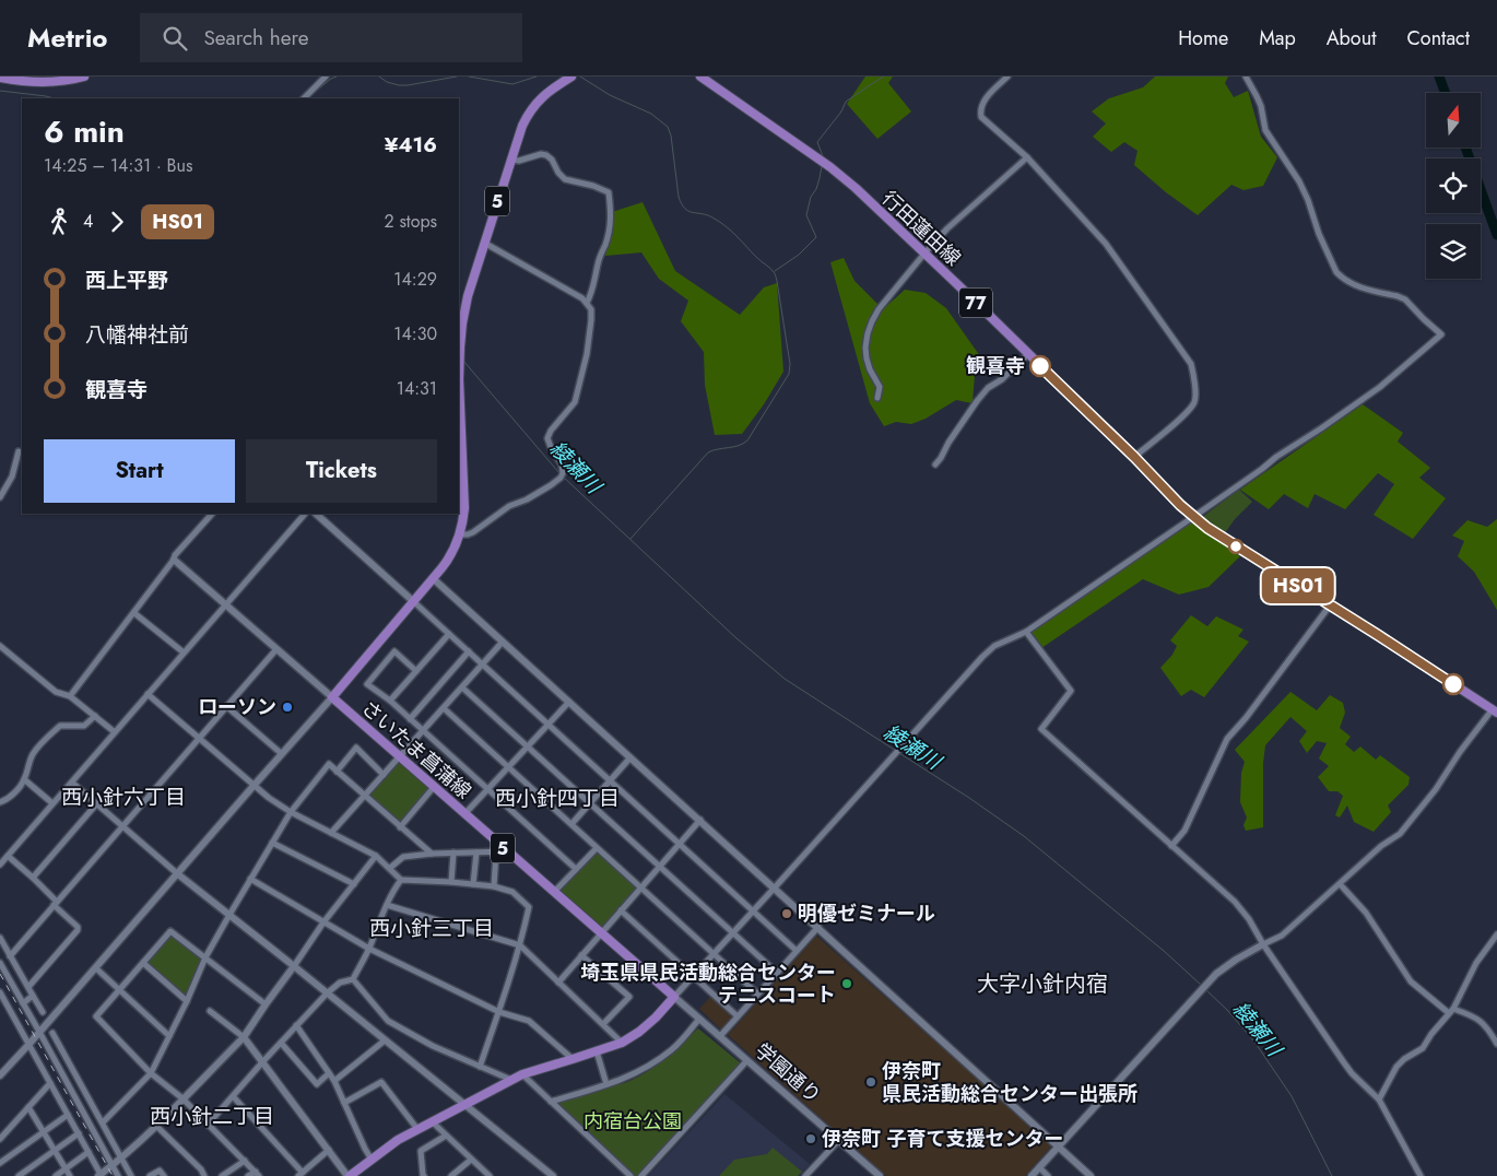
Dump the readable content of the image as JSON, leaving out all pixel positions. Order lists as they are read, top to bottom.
{
  "streets": {
    "main road": [
      "5",
      "行田蓮田線",
      "77",
      "さいたま菖蒲線"
    ],
    "street": ["学園通り"]
  },
  "crossings": [
    ["5", "さいたま菖蒲線"],
    ["さいたま菖蒲線", "学園通り"]
  ],
  "districts": [
    "西小針六丁目",
    "西小針四丁目",
    "西小針三丁目",
    "大字小針内宿",
    "西小針二丁目"
  ],
  "water": ["綾瀬川"],
  "parks": ["内宿台公園"],
  "places": [
    "観喜寺",
    "ローソン",
    "明優ゼミナール",
    "埼玉県県民活動総合センター テニスコート",
    "伊奈町 県民活動総合センター出張所",
    "伊奈町 子育て支援センター"
  ],
  "lines": ["bus line HS01"],
  "north": "top",
  "page": {
    "header": "Metrio",
    "search": "Search here",
    "nav": [
      "Home",
      "Map",
      "About",
      "Contact"
    ],
    "on_map": "HS01",
    "heading": ["6 min", "14:25 – 14:31 · Bus", "¥416"],
    "legs": ["4", "HS01", "2 stops"],
    "list": [
      {
        "name": "西上平野",
        "value": "14:29"
      },
      {
        "name": "八幡神社前",
        "value": "14:30"
      },
      {
        "name": "観喜寺",
        "value": "14:31"
      }
    ],
    "buttons": ["Start", "Tickets"]
  }
}
